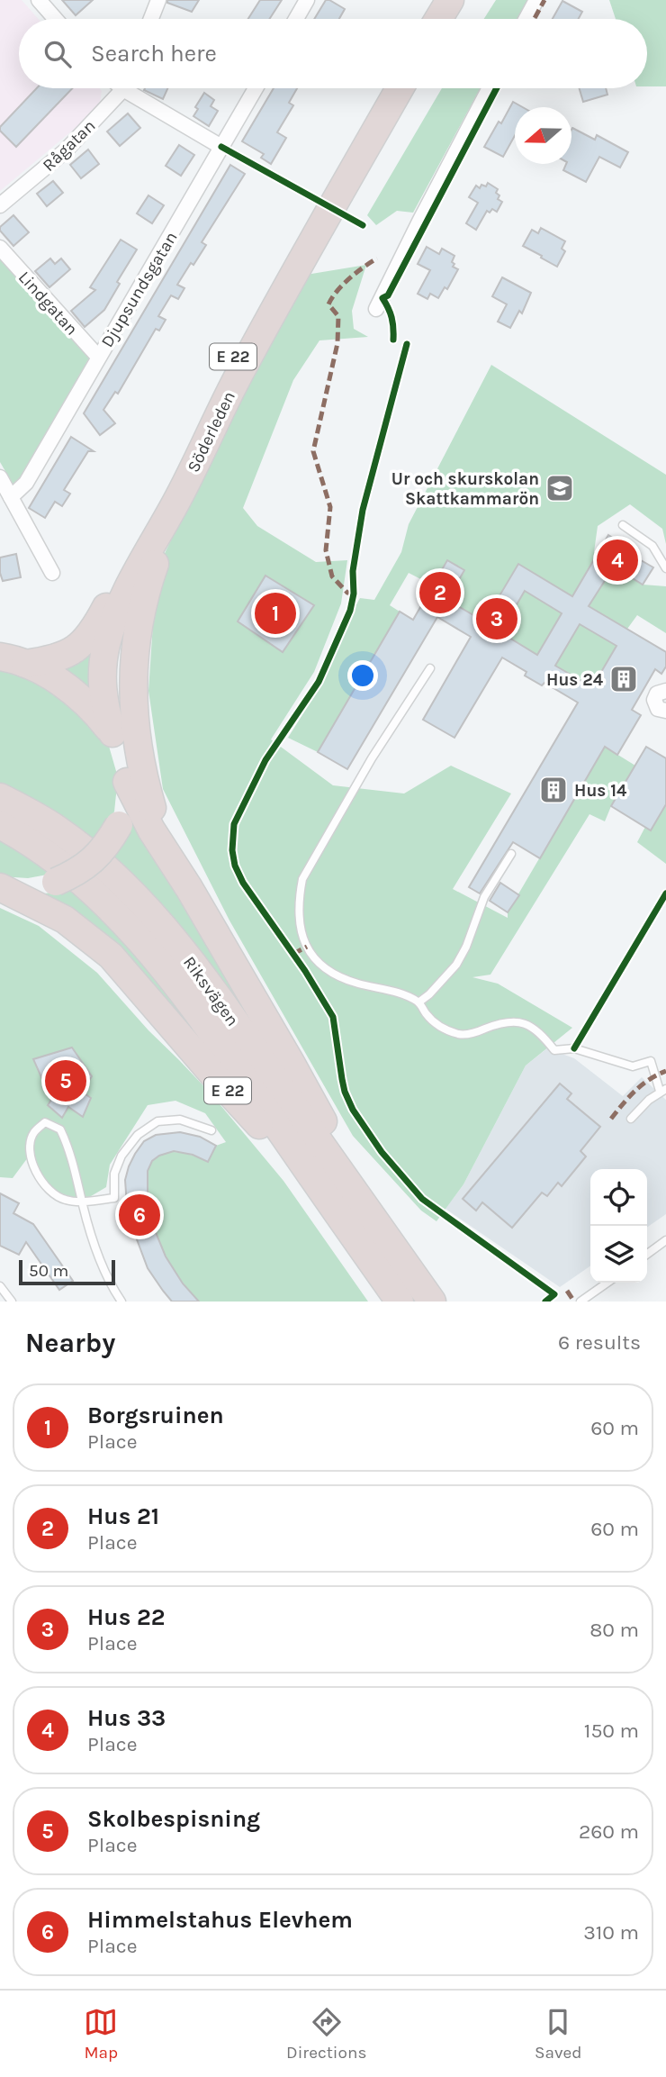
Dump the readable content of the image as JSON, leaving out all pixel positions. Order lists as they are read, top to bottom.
{
  "streets": {
    "highway": ["E 22", "Söderleden", "Riksvägen"],
    "street": ["Rågatan", "Djupsundsgatan", "Lindgatan"]
  },
  "crossings": [
    ["Djupsundsgatan", "Lindgatan"],
    ["E 22", "Söderleden"],
    ["E 22", "Riksvägen"]
  ],
  "places": {
    "school or university": ["Ur och skurskolan Skattkammarön"],
    "building": ["Hus 24", "Hus 14"]
  },
  "scale_bar": "50 m",
  "north": "left",
  "page": {
    "search": "Search here",
    "pins": [
      "4",
      "2",
      "1",
      "3",
      "5",
      "6"
    ],
    "scale": "50 m",
    "heading": ["Nearby", "6 results"],
    "list": [
      {
        "mark": "1",
        "name": "Borgsruinen",
        "note": "Place",
        "value": "60 m"
      },
      {
        "mark": "2",
        "name": "Hus 21",
        "note": "Place",
        "value": "60 m"
      },
      {
        "mark": "3",
        "name": "Hus 22",
        "note": "Place",
        "value": "80 m"
      },
      {
        "mark": "4",
        "name": "Hus 33",
        "note": "Place",
        "value": "150 m"
      },
      {
        "mark": "5",
        "name": "Skolbespisning",
        "note": "Place",
        "value": "260 m"
      },
      {
        "mark": "6",
        "name": "Himmelstahus Elevhem",
        "note": "Place",
        "value": "310 m"
      }
    ],
    "nav": ["Map", "Directions", "Saved"]
  }
}
